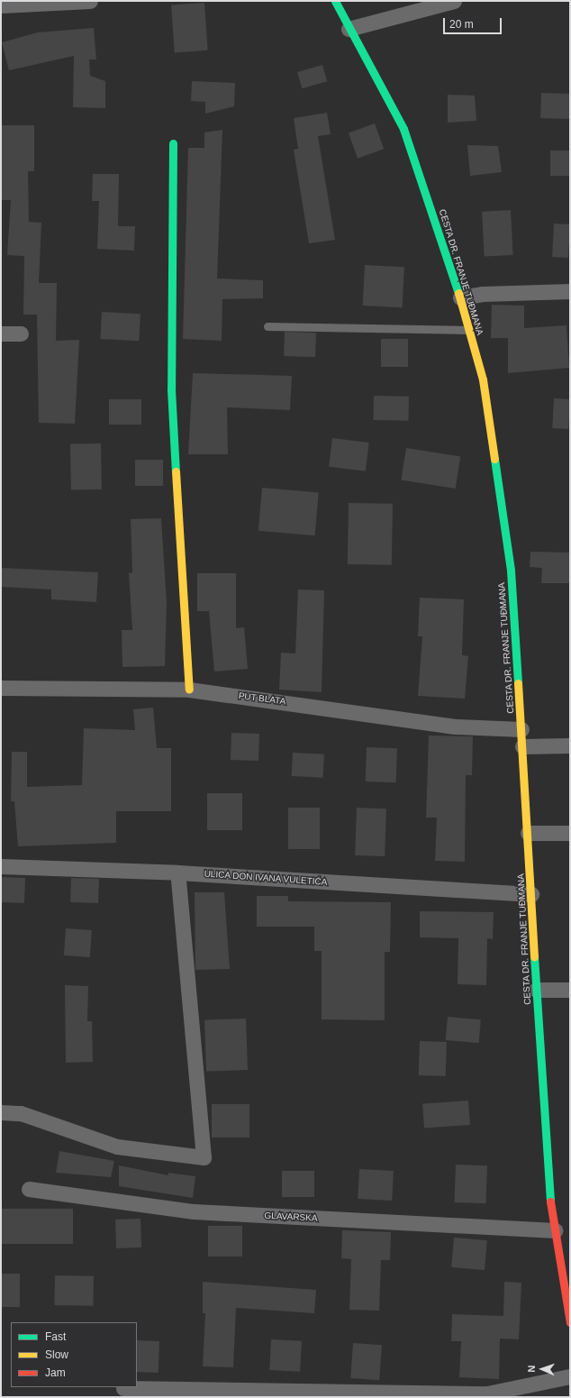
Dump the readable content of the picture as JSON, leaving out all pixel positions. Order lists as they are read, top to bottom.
{
  "streets": {
    "main road": ["CESTA DR. FRANJE TUĐMANA"],
    "street": ["PUT BLATA", "ULICA DON IVANA VULETIĆA", "GLAVARSKA"]
  },
  "crossings": [
    ["CESTA DR. FRANJE TUĐMANA", "PUT BLATA"],
    ["CESTA DR. FRANJE TUĐMANA", "ULICA DON IVANA VULETIĆA"],
    ["CESTA DR. FRANJE TUĐMANA", "GLAVARSKA"]
  ],
  "legend": ["Fast", "Slow", "Jam"],
  "scale_bar": "20 m",
  "north": "left"
}
